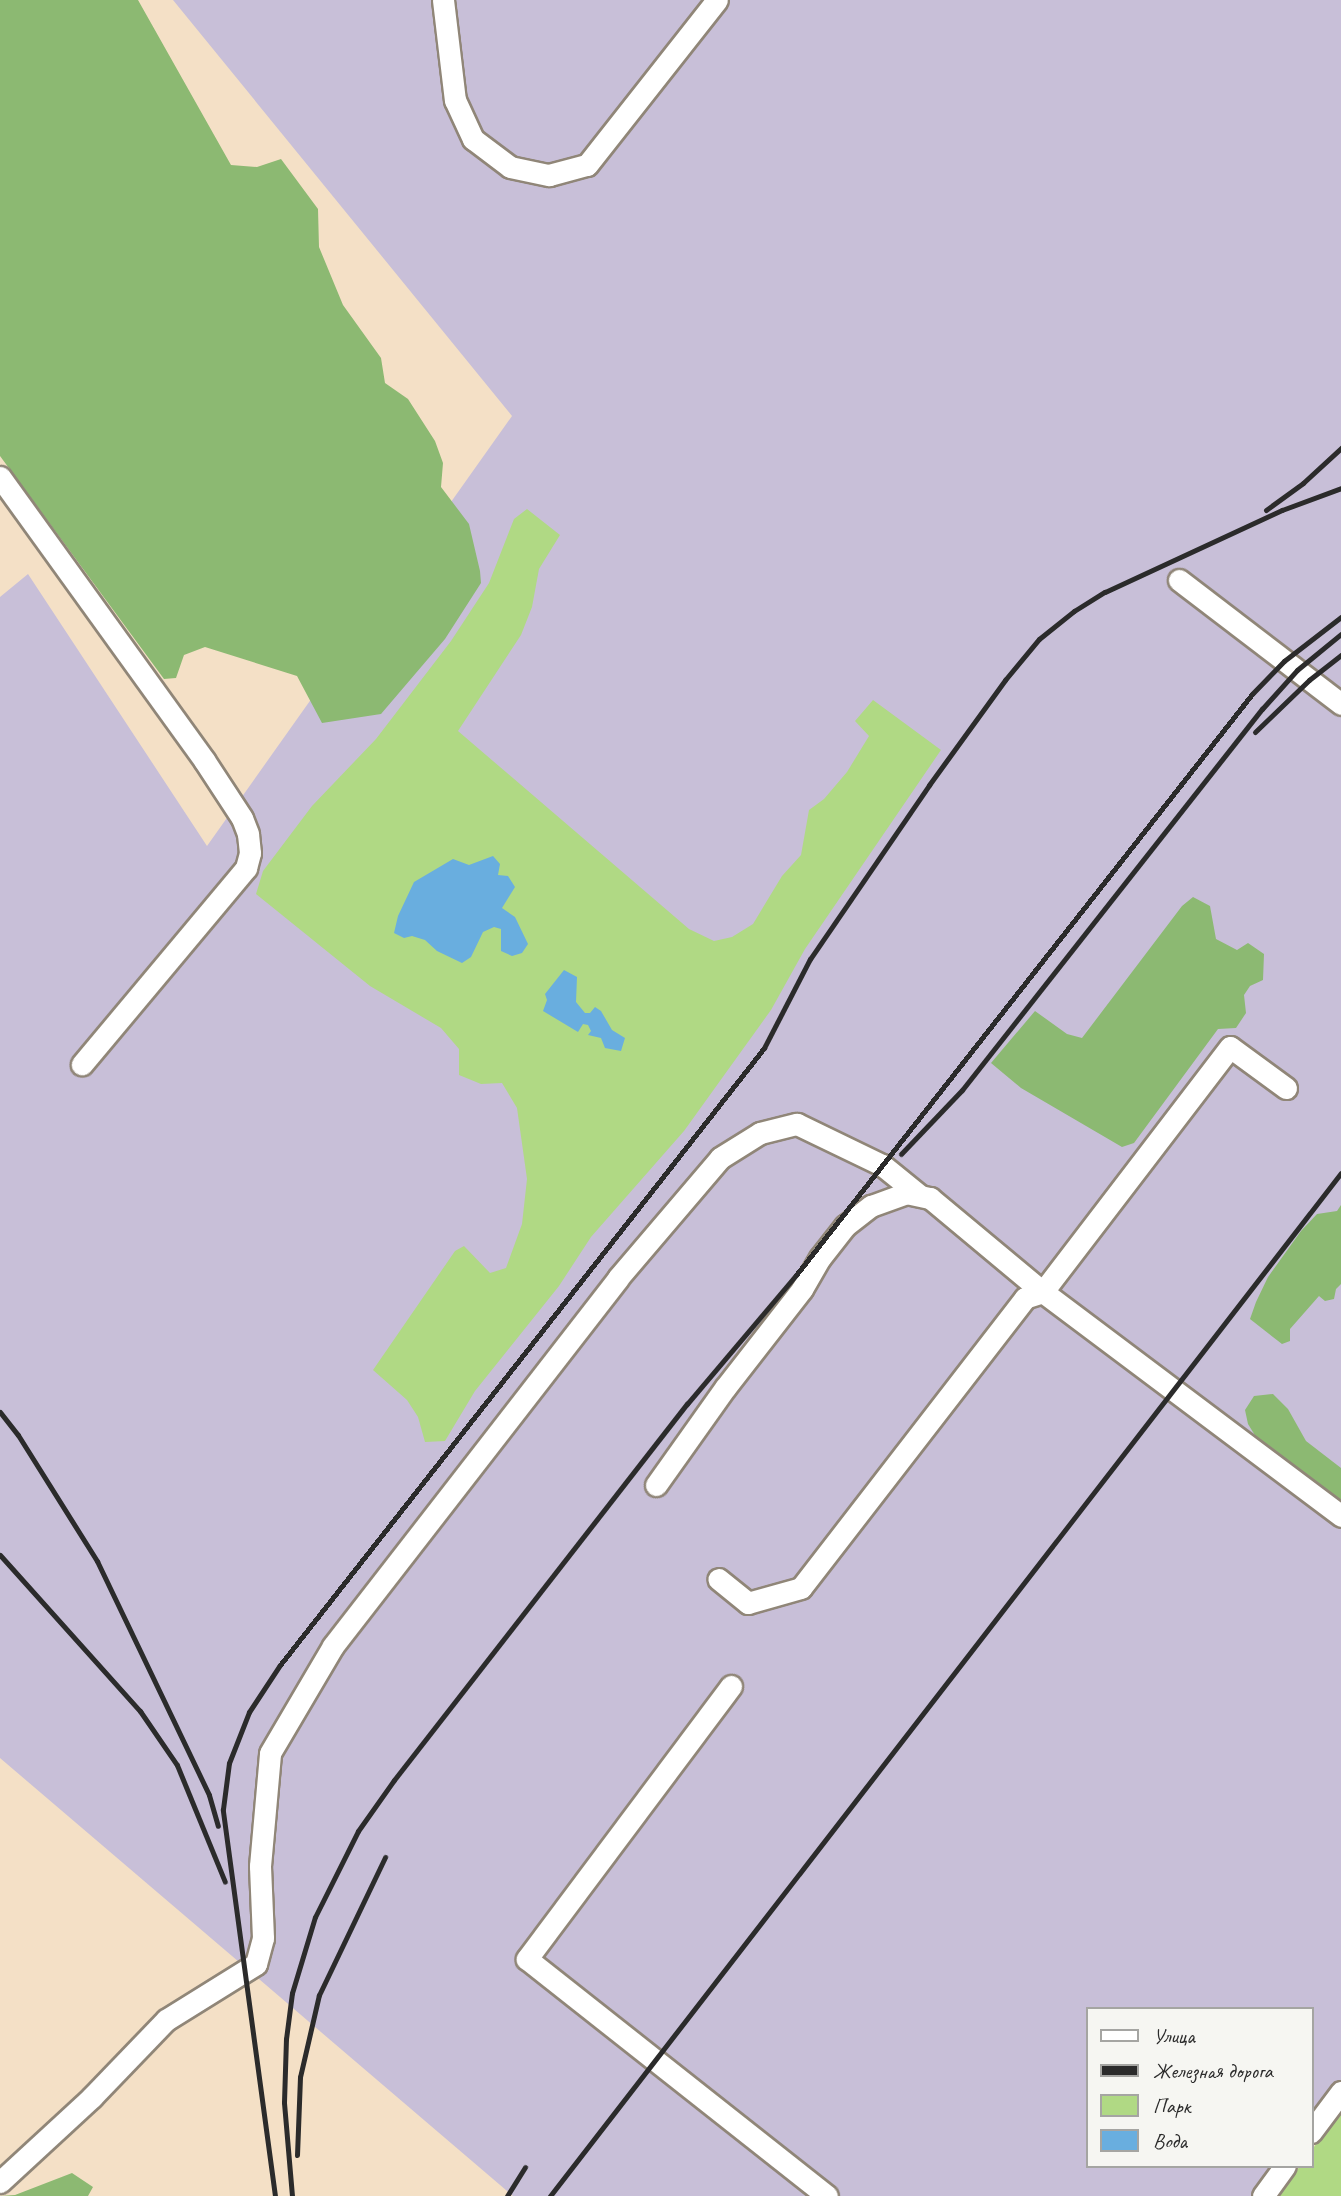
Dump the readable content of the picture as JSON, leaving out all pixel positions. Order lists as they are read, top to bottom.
{
  "legend": [
    "Улица",
    "Железная дорога",
    "Парк",
    "Вода"
  ]
}
